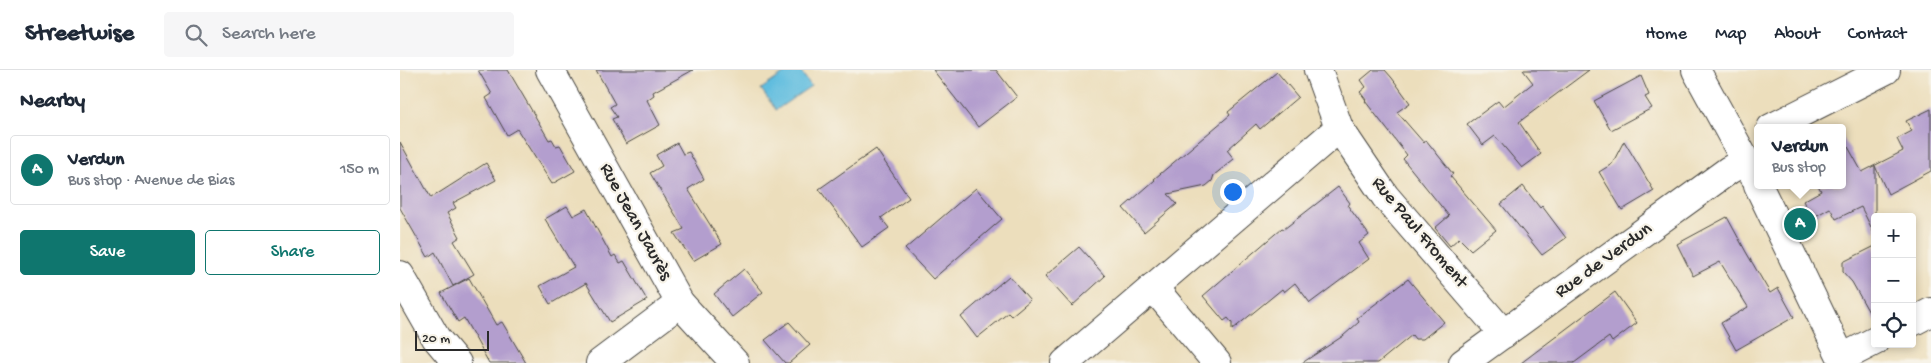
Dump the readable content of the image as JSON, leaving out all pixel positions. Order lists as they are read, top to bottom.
{
  "streets": {
    "street": ["Rue Jean Jaurès", "Rue Paul Froment", "Rue de Verdun"]
  },
  "crossings": [
    ["Rue Paul Froment", "Rue de Verdun"]
  ],
  "scale_bar": "20 m",
  "page": {
    "header": "Streetwise",
    "search": "Search here",
    "nav": [
      "Home",
      "Map",
      "About",
      "Contact"
    ],
    "heading": "Nearby",
    "popup": ["Verdun", "Bus stop"],
    "list": [
      {
        "mark": "A",
        "name": "Verdun",
        "note": "Bus stop · Avenue de Bias",
        "value": "150 m"
      }
    ],
    "pins": "A",
    "map_buttons": ["+", "−"],
    "buttons": ["Save", "Share"],
    "scale": "20 m"
  }
}
